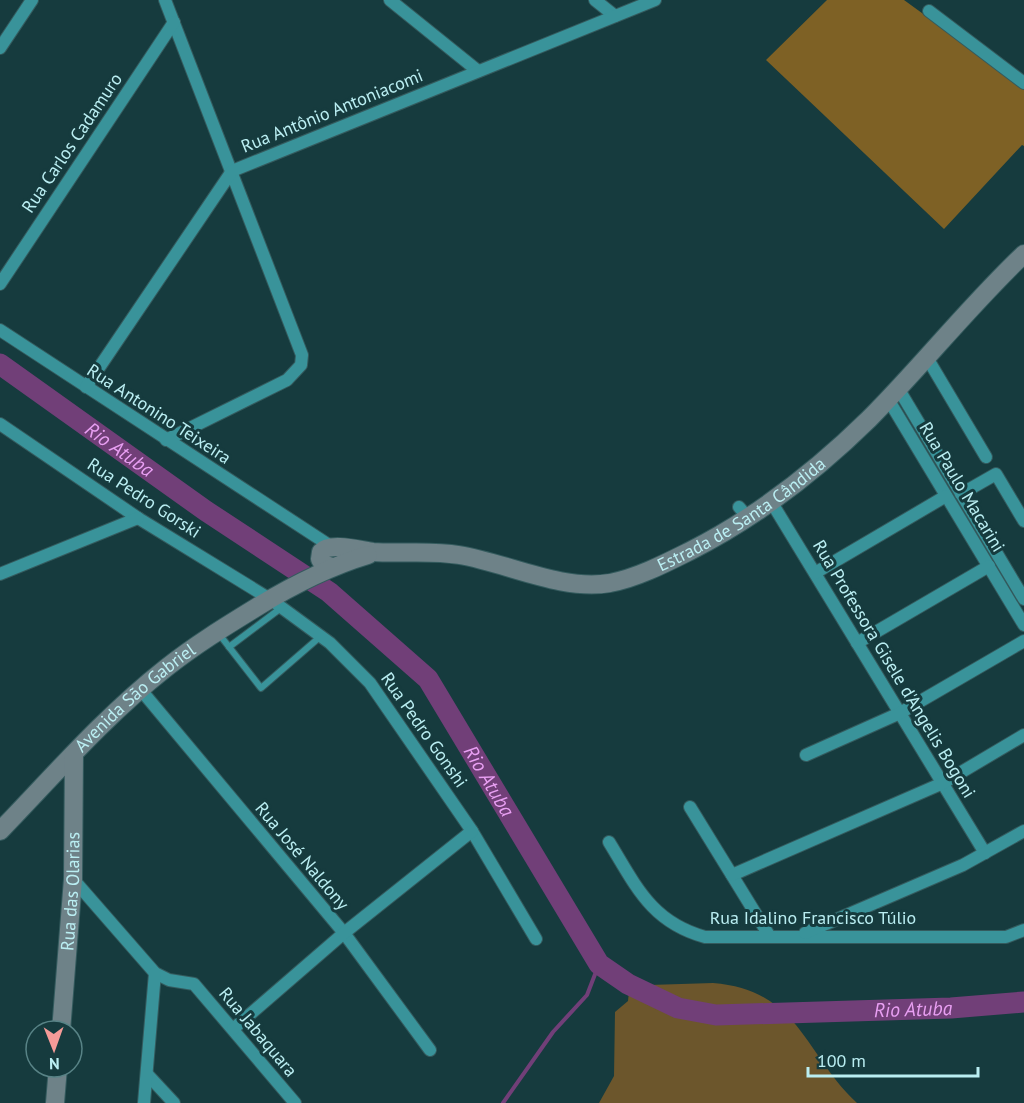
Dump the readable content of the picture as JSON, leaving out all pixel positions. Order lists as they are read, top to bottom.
{
  "streets": {
    "main road": ["Estrada de Santa Cândida", "Avenida São Gabriel", "Rua das Olarias"],
    "street": [
      "Rua Antônio Antoniacomi",
      "Rua Carlos Cadamuro",
      "Rua Antonino Teixeira",
      "Rua Paulo Macarini",
      "Rua Pedro Gorski",
      "Rua Professora Gisele d'Angelis Bogoni",
      "Rua Pedro Gonshi",
      "Rua José Naldony",
      "Rua Idalino Francisco Túlio",
      "Rua Jabaquara"
    ]
  },
  "crossings": [
    ["Rua Antônio Antoniacomi", "Rua Antonino Teixeira"],
    ["Rua Antonino Teixeira", "Estrada de Santa Cândida"],
    ["Rua Antonino Teixeira", "Avenida São Gabriel"],
    ["Rua Paulo Macarini", "Estrada de Santa Cândida"],
    ["Rua Pedro Gorski", "Avenida São Gabriel"],
    ["Rua Pedro Gorski", "Rua Pedro Gonshi"],
    ["Estrada de Santa Cândida", "Rua Professora Gisele d'Angelis Bogoni"],
    ["Estrada de Santa Cândida", "Avenida São Gabriel"],
    ["Avenida São Gabriel", "Rua Pedro Gonshi"],
    ["Avenida São Gabriel", "Rua José Naldony"],
    ["Avenida São Gabriel", "Rua das Olarias"]
  ],
  "water": ["Rio Atuba"],
  "scale_bar": "100 m",
  "north": "bottom"
}
